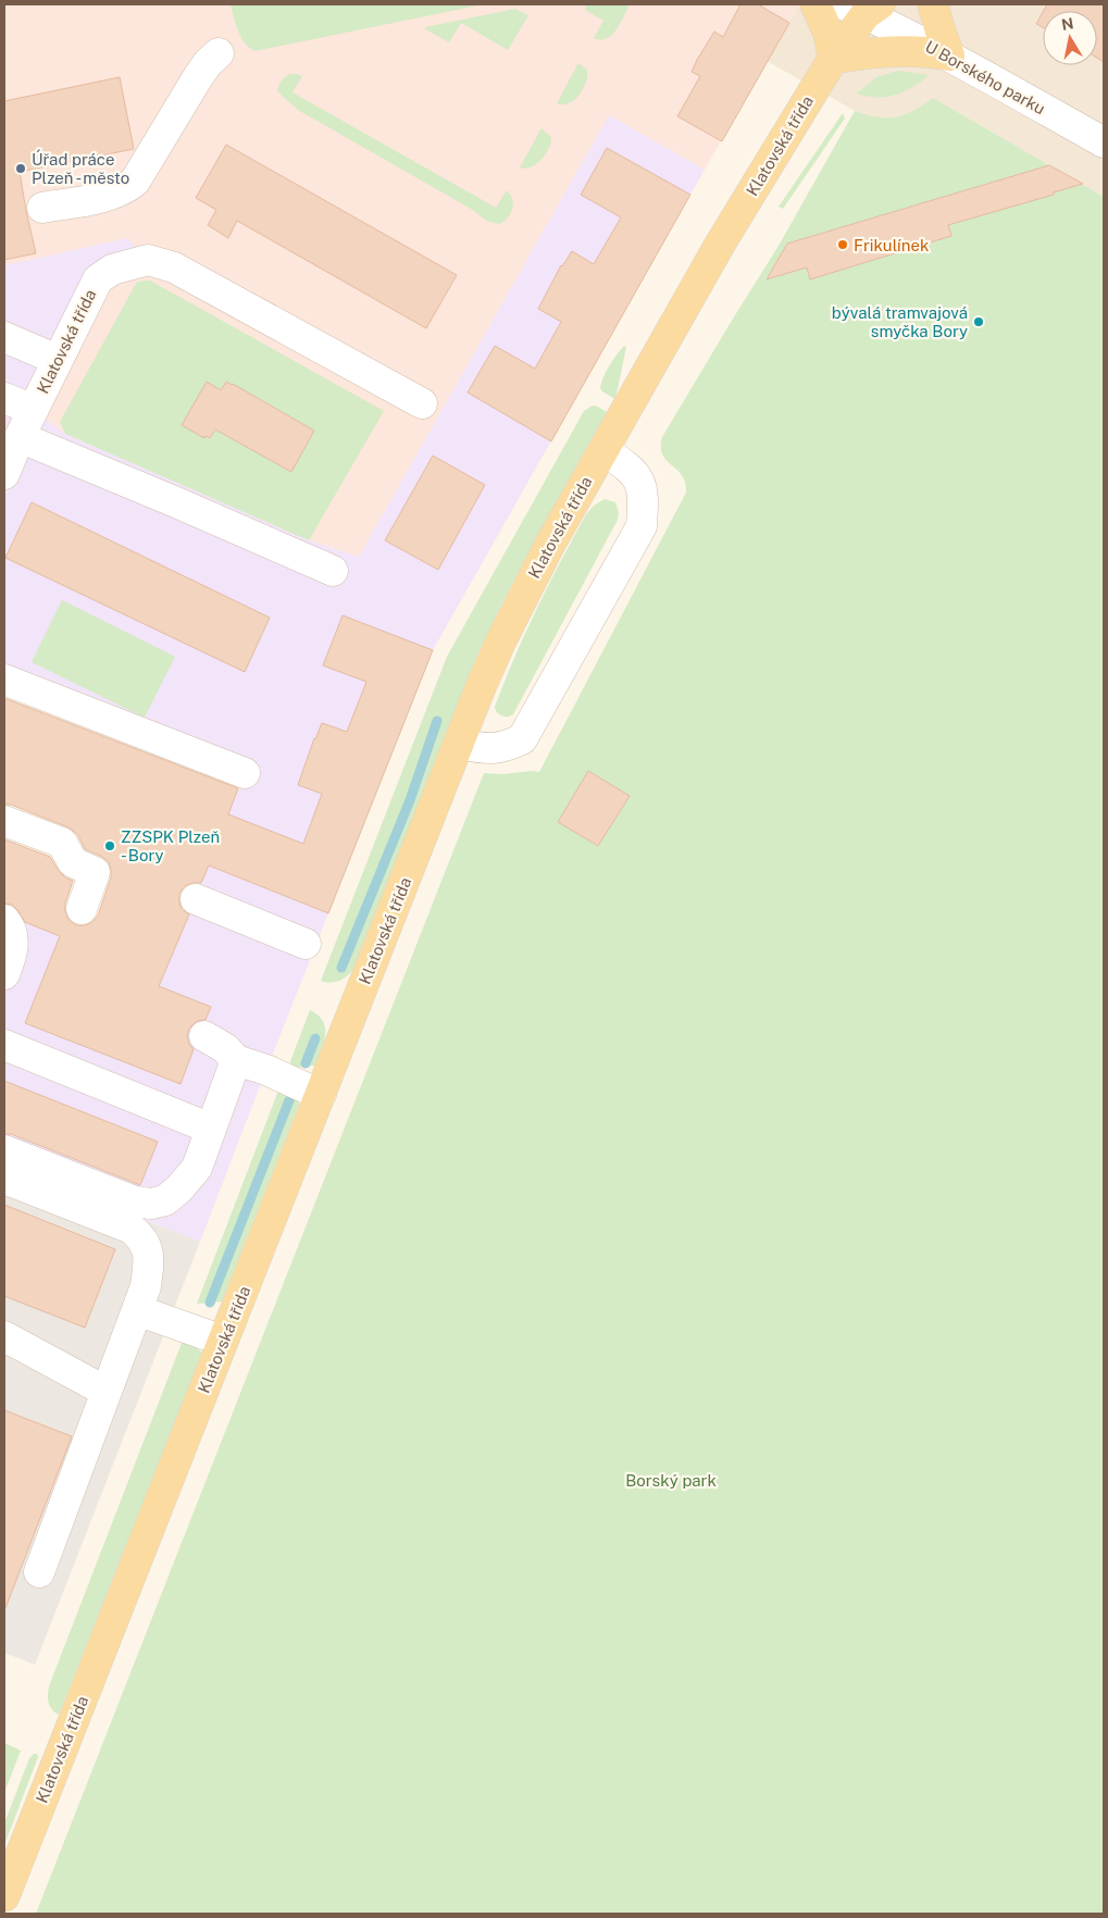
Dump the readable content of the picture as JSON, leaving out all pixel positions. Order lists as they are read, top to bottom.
{
  "streets": {
    "main road": ["Klatovská třída"],
    "street": ["U Borského parku"]
  },
  "crossings": [
    ["U Borského parku", "Klatovská třída"]
  ],
  "parks": ["Borský park"],
  "places": [
    "Úřad práce Plzeň - město",
    "Frikulínek",
    "bývalá tramvajová smyčka Bory",
    "ZZSPK Plzeň - Bory"
  ],
  "north": "top"
}
